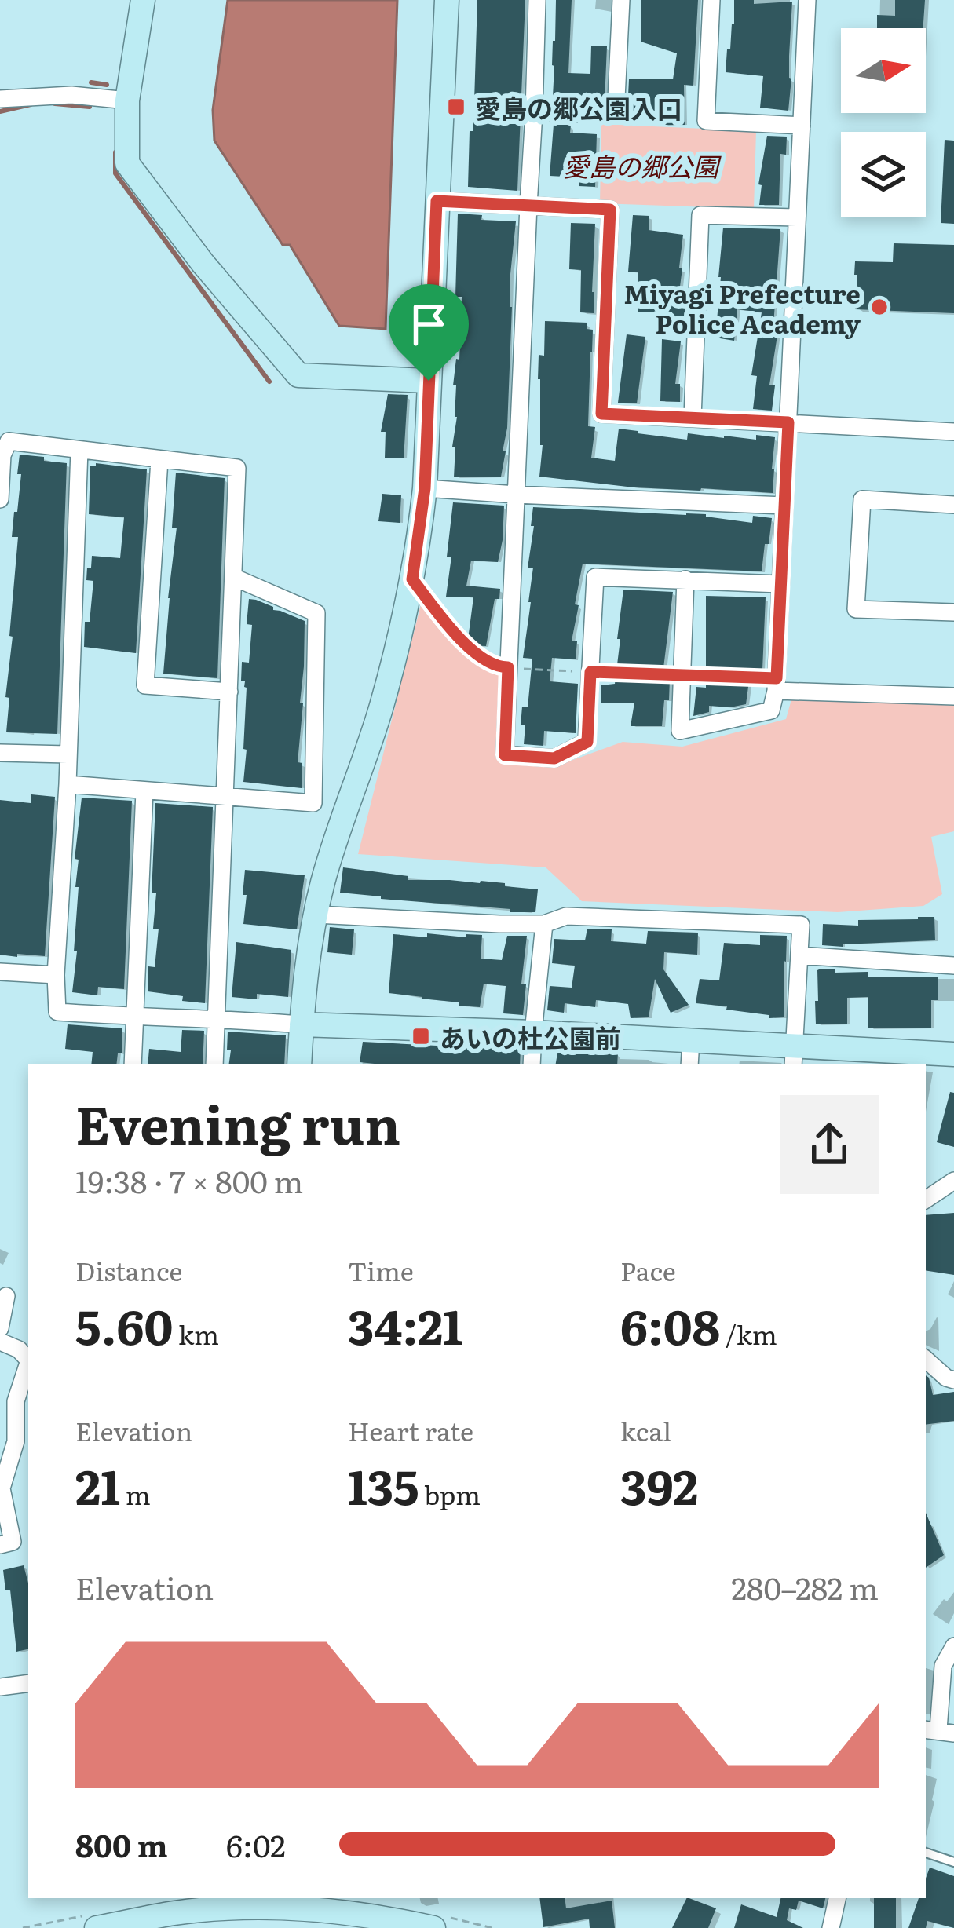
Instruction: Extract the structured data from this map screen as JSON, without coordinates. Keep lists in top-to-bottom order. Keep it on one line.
{"parks":["愛島の郷公園"],"places":{"transit":["愛島の郷公園入口","あいの杜公園前"],"other":["Miyagi Prefecture Police Academy"]},"north":"right","page":{"heading":["Evening run","19:38 · 7 × 800 m"],"stats":[["Distance","5.60 km"],["Time","34:21"],["Pace","6:08 /km"],["Elevation","21 m"],["Heart rate","135 bpm"],["kcal","392"]],"chart":["Elevation","280–282 m"],"list":[{"name":"800 m","note":"6:02"}]}}
